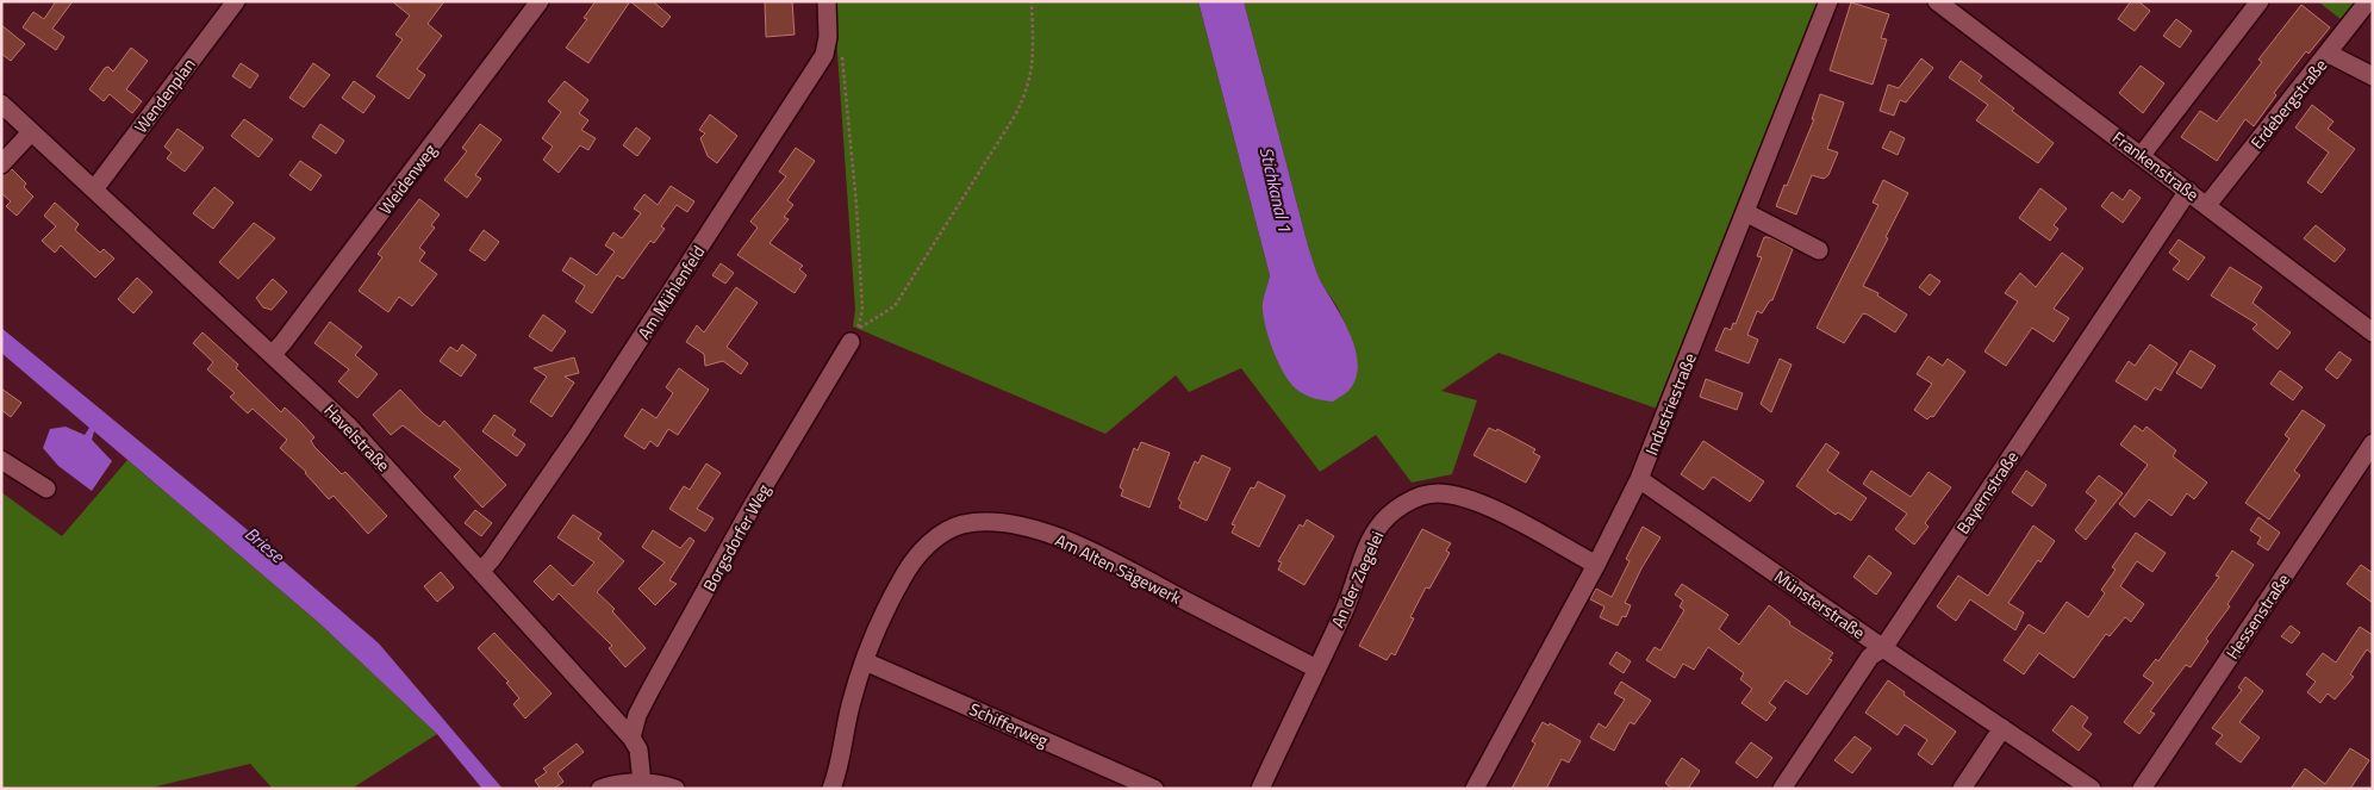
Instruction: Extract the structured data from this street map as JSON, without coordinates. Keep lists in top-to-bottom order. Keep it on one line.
{"streets":{"street":["Wendenplan","Erdebergstraße","Frankenstraße","Weidenweg","Am Mühlenfeld","Industriestraße","Havelstraße","Bayernstraße","Borgsdorfer Weg","Am Alten Sägewerk","An der Ziegelei","Münsterstraße","Hessenstraße","Schifferweg"]},"crossings":[["Wendenplan","Havelstraße"],["Erdebergstraße","Frankenstraße"],["Frankenstraße","Bayernstraße"],["Weidenweg","Havelstraße"],["Am Mühlenfeld","Havelstraße"],["Industriestraße","An der Ziegelei"],["Industriestraße","Münsterstraße"],["Havelstraße","Borgsdorfer Weg"],["Bayernstraße","Münsterstraße"],["Am Alten Sägewerk","An der Ziegelei"],["Am Alten Sägewerk","Schifferweg"]],"water":["Stichkanal 1","Briese"]}
